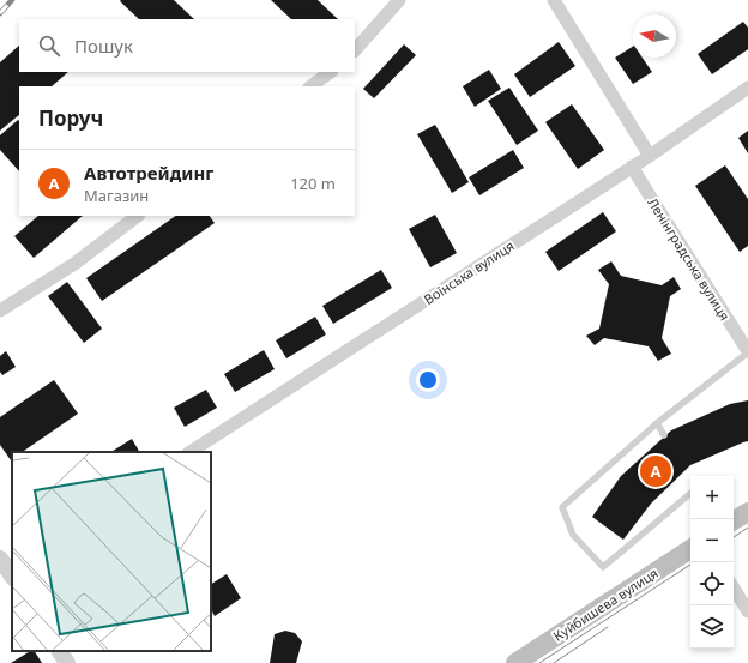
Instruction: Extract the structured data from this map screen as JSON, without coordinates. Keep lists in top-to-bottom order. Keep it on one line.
{"streets":{"main road":["Куйбишева вулиця"],"street":["Ленінградська вулиця","Воїнська вулиця"]},"crossings":[["Ленінградська вулиця","Воїнська вулиця"]],"north":"left","page":{"search":"Пошук","heading":"Поруч","list":[{"mark":"A","name":"Автотрейдинг","note":"Магазин","value":"120 m"}],"pins":"A","map_buttons":["+","−"]}}
